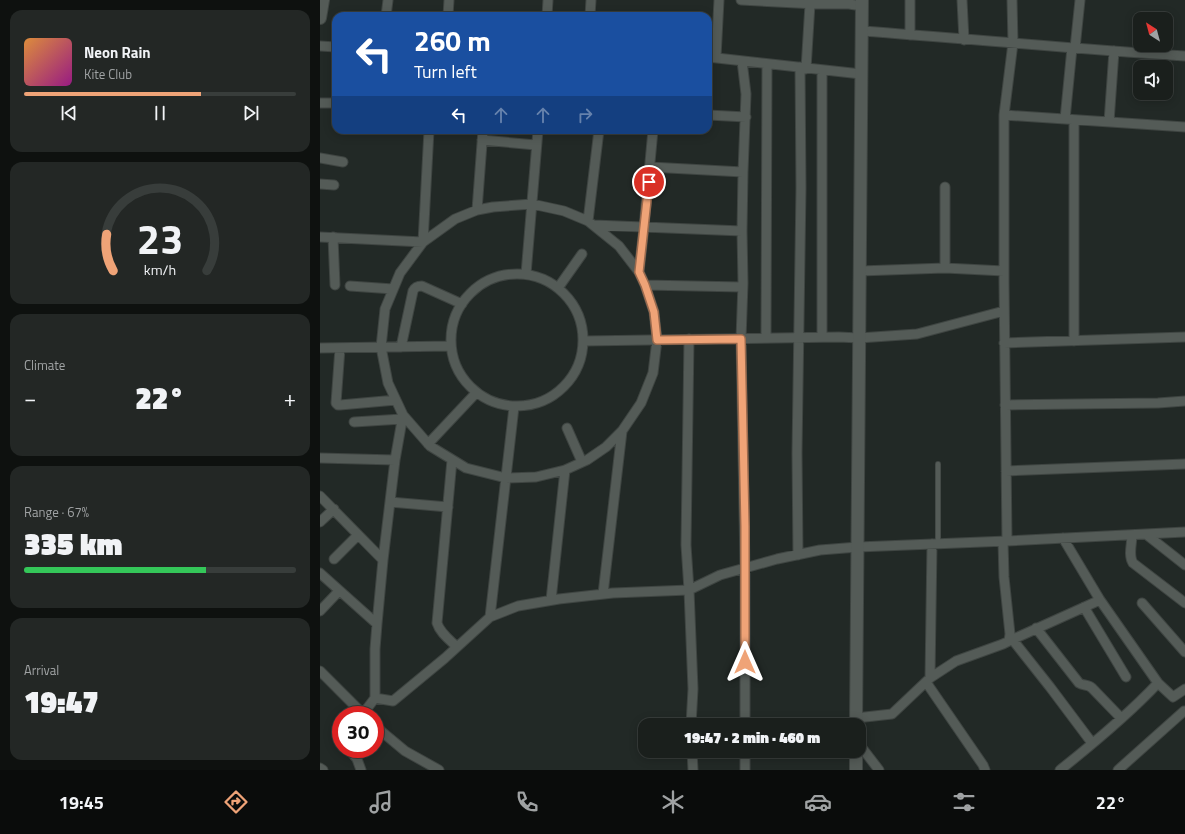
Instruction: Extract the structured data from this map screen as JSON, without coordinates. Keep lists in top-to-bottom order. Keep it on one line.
{"north":"top left","page":{"turn":["260 m","Turn left"],"song":["Neon Rain","Kite Club"],"tile":["Climate",["Range · 67%","335 km"],["Arrival","19:47"]],"heat":["−","22°","+"],"limit":"30","trip":"19:47 · 2 min · 460 m","tabs":["19:45","22°"],"gauge":["23","km/h"]}}
